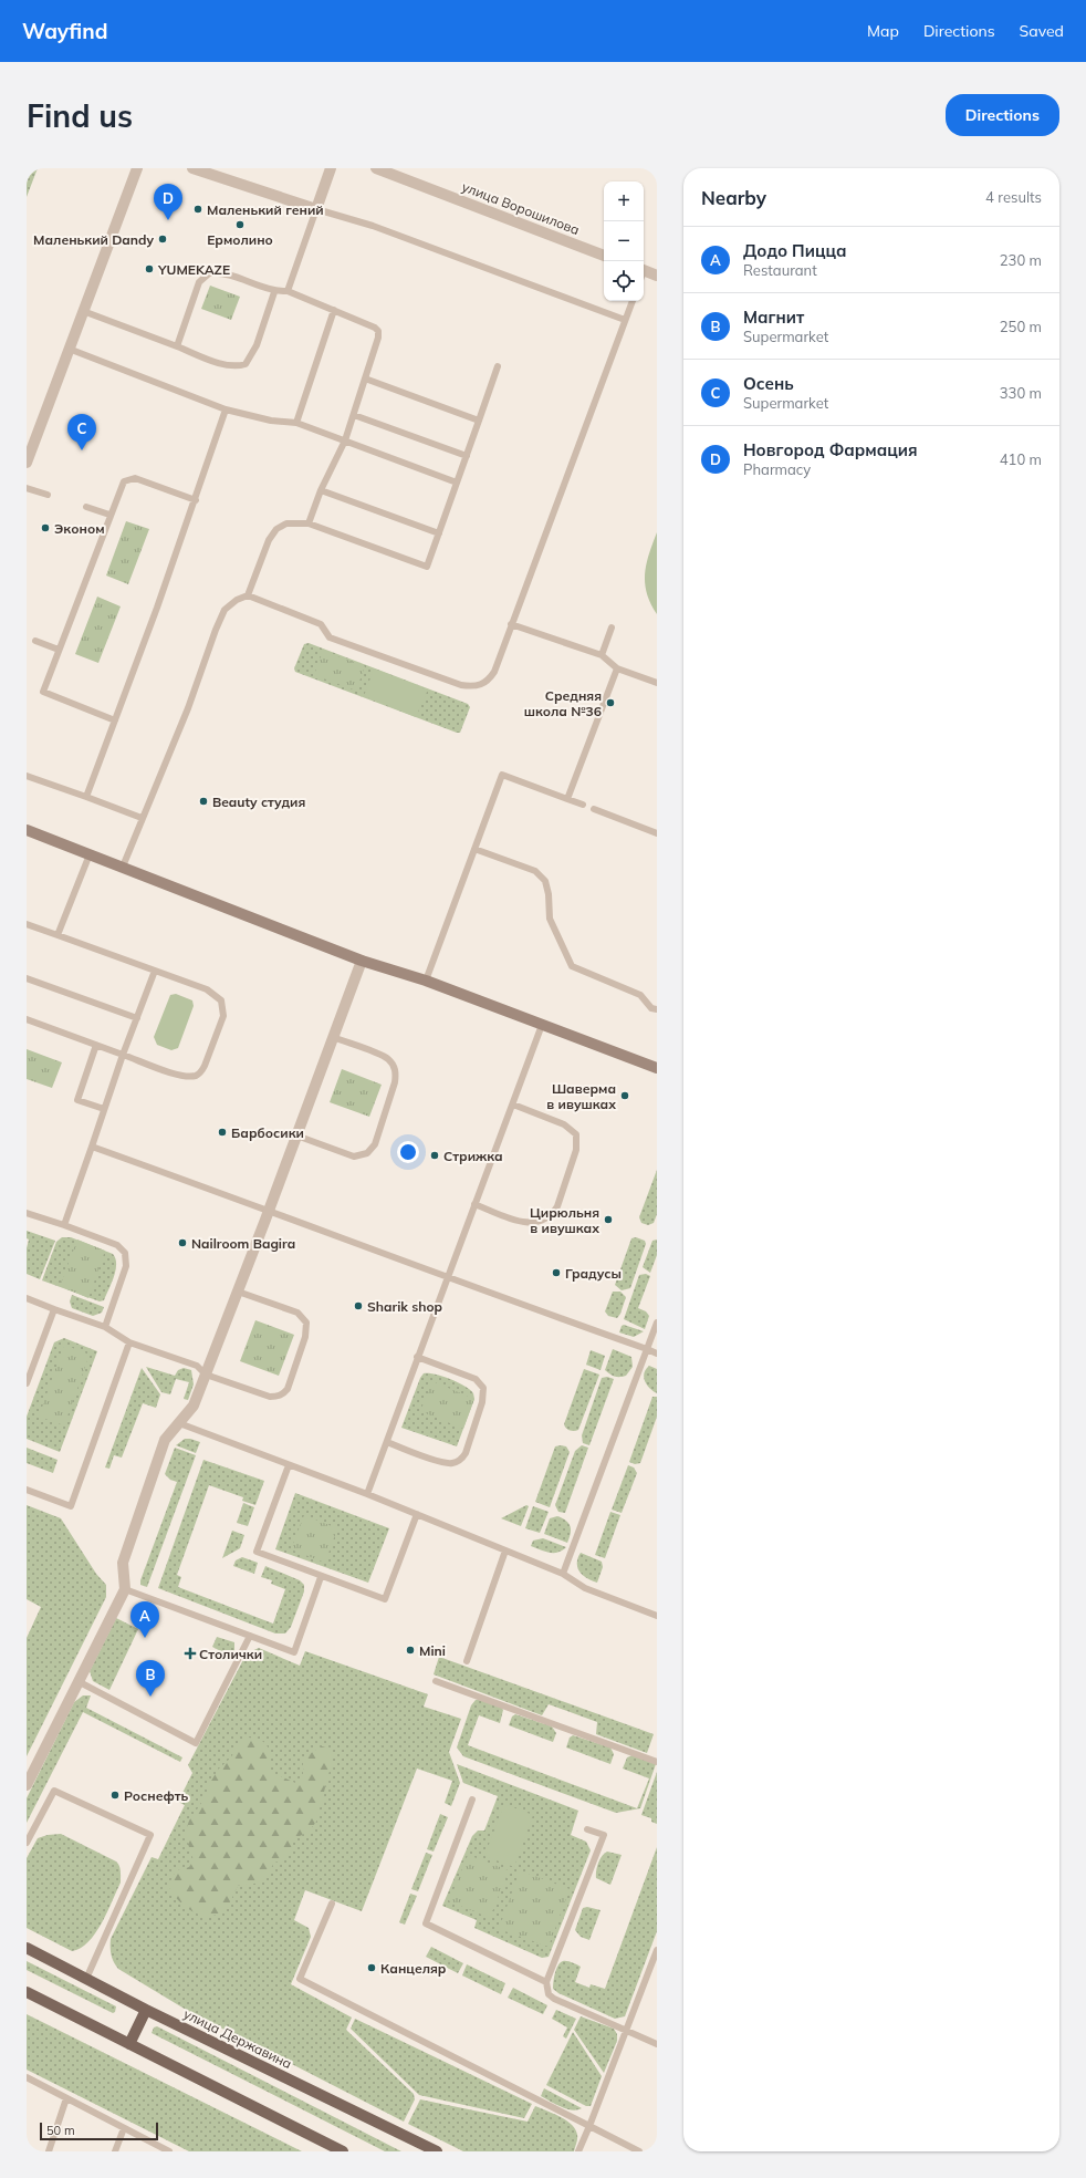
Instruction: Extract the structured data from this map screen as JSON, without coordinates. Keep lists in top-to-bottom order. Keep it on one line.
{"streets":{"main road":["улица Державина"],"street":["улица Ворошилова"]},"places":{"other":["Маленький гений","Ермолино","Маленький Dandy","YUMEKAZE","Эконом","Средняя школа №36","Beauty студия","Шаверма в ивушках","Барбосики","Стрижка","Цирюльня в ивушках","Nailroom Bagira","Градусы","Sharik shop","Mini","Роснефть","Канцеляр"],"health":["Столички"]},"scale_bar":"50 m","page":{"header":"Wayfind","nav":["Map","Directions","Saved"],"buttons":"Directions","title":"Find us","heading":["Nearby","4 results"],"map_buttons":["+","−"],"pins":["D","C","A","B"],"list":[{"mark":"A","name":"Додо Пицца","note":"Restaurant","value":"230 m"},{"mark":"B","name":"Магнит","note":"Supermarket","value":"250 m"},{"mark":"C","name":"Осень","note":"Supermarket","value":"330 m"},{"mark":"D","name":"Новгород Фармация","note":"Pharmacy","value":"410 m"}],"scale":"50 m"}}
